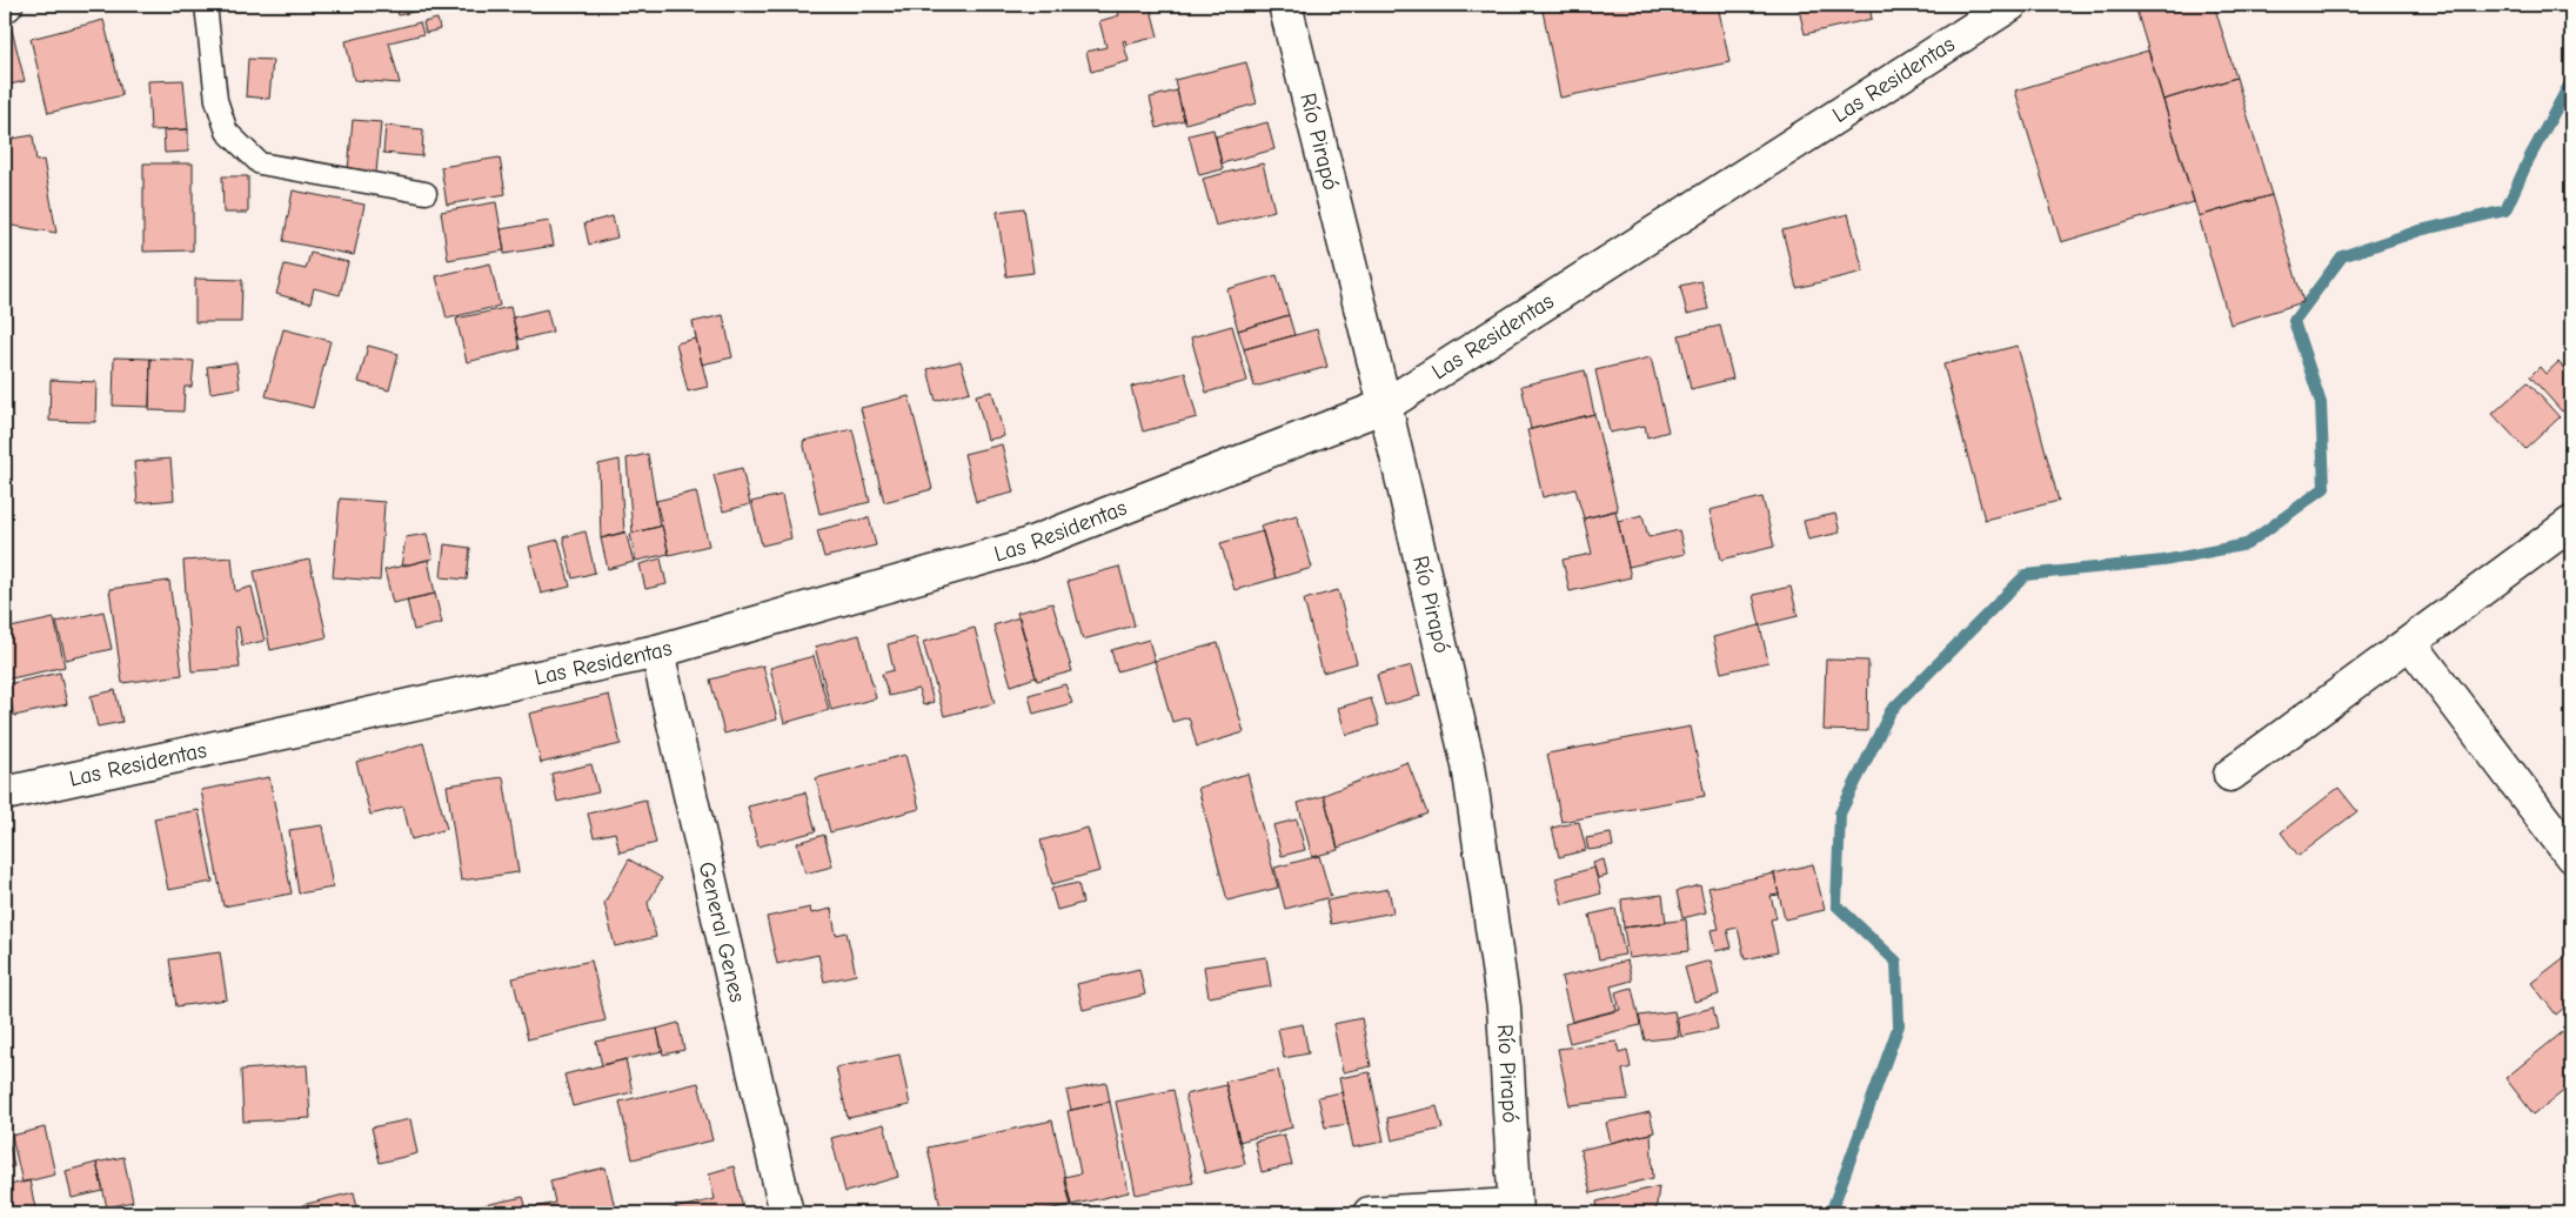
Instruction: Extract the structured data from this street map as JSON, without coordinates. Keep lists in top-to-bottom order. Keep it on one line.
{"streets":{"street":["Las Residentas","Río Pirapó","General Genes"]},"crossings":[["Las Residentas","Río Pirapó"],["Las Residentas","General Genes"]]}
